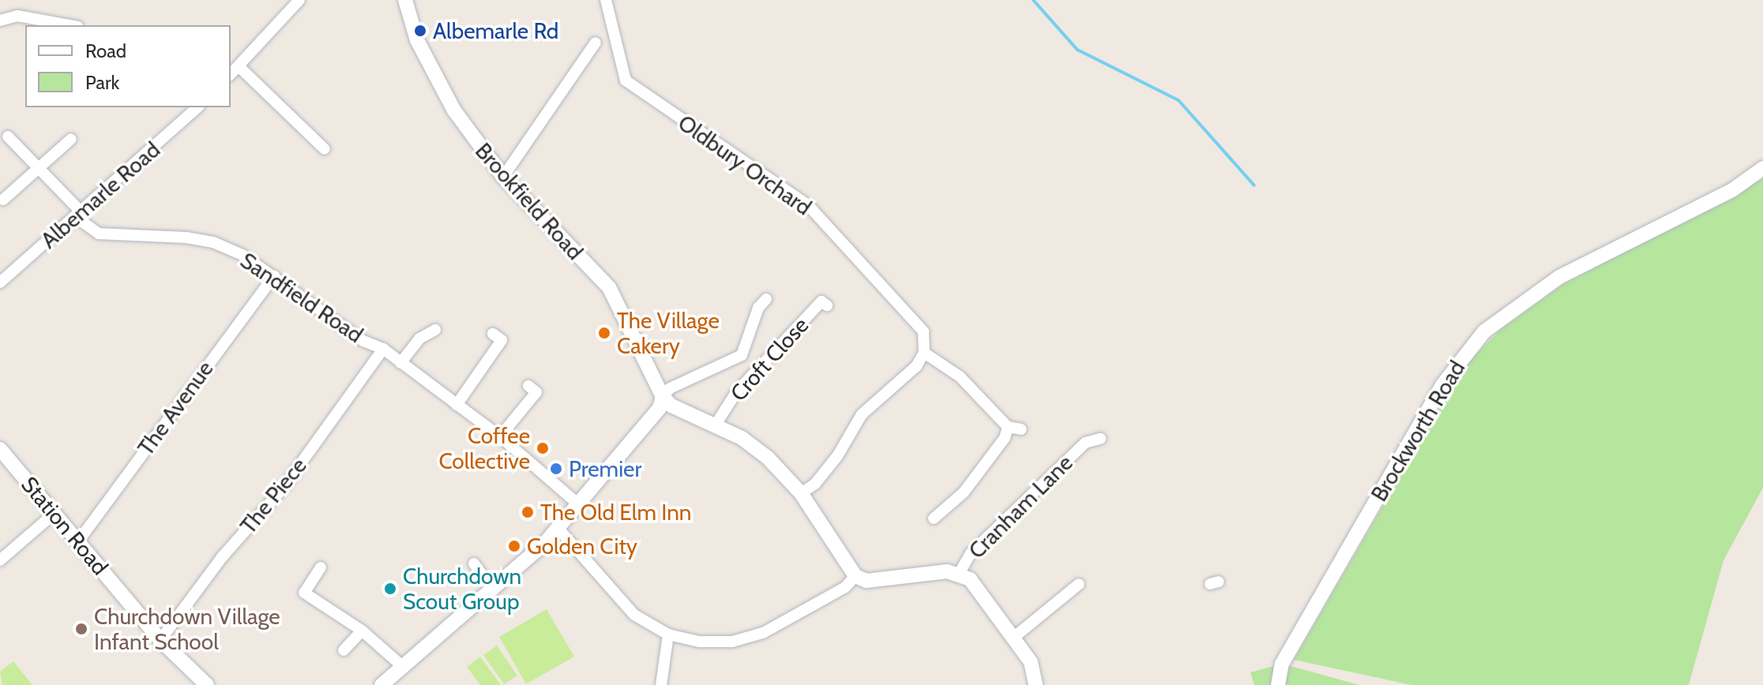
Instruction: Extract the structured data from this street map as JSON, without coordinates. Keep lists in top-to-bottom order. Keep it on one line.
{"streets":{"street":["Oldbury Orchard","Albemarle Road","Brookfield Road","Sandfield Road","Croft Close","The Avenue","Brockworth Road","The Piece","Cranham Lane","Station Road"]},"crossings":[["Albemarle Road","Sandfield Road"],["Sandfield Road","The Avenue"],["Sandfield Road","The Piece"],["The Avenue","Station Road"],["The Piece","Station Road"]],"places":["Albemarle Rd","The Village Cakery","Coffee Collective","Premier","The Old Elm Inn","Golden City","Churchdown Scout Group","Churchdown Village Infant School"],"legend":["Road","Park"]}
